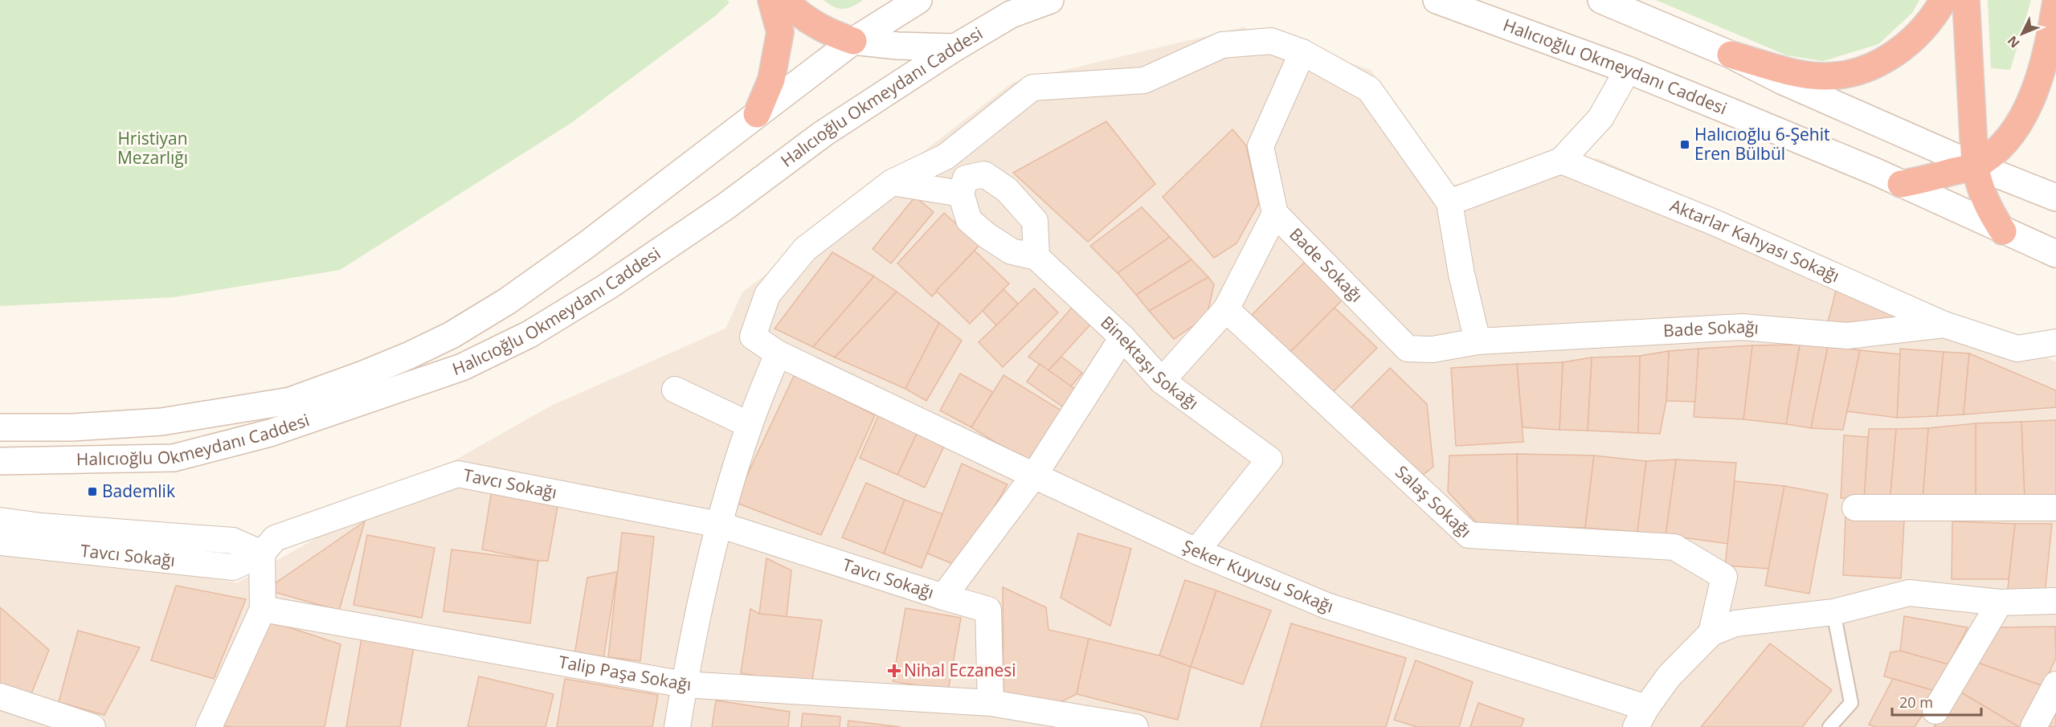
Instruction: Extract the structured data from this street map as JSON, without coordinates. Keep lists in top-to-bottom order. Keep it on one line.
{"streets":{"main road":["Halıcıoğlu Okmeydanı Caddesi"],"street":["Aktarlar Kahyası Sokağı","Bade Sokağı","Binektaşı Sokağı","Tavcı Sokağı","Salaş Sokağı","Şeker Kuyusu Sokağı","Talip Paşa Sokağı"]},"crossings":[["Aktarlar Kahyası Sokağı","Bade Sokağı"],["Binektaşı Sokağı","Şeker Kuyusu Sokağı"],["Tavcı Sokağı","Talip Paşa Sokağı"]],"parks":["Hristiyan Mezarlığı"],"places":{"transit":["Halıcıoğlu 6-Şehit Eren Bülbül","Bademlik"],"health":["Nihal Eczanesi"]},"scale_bar":"20 m","north":"bottom left"}
